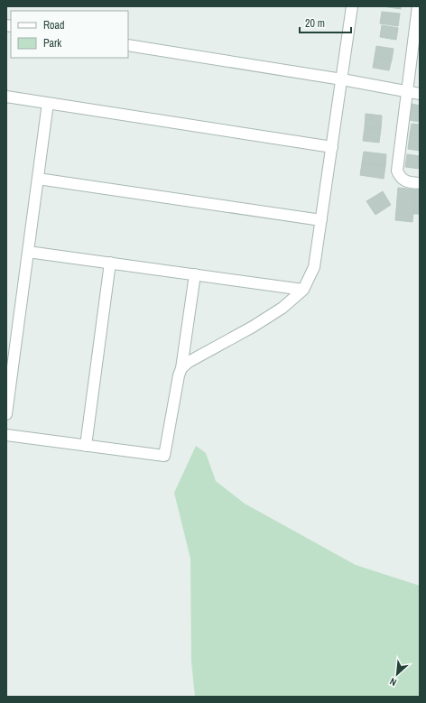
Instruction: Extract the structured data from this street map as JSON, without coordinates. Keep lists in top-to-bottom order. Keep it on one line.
{"legend":["Road","Park"],"scale_bar":"20 m","north":"bottom left"}
